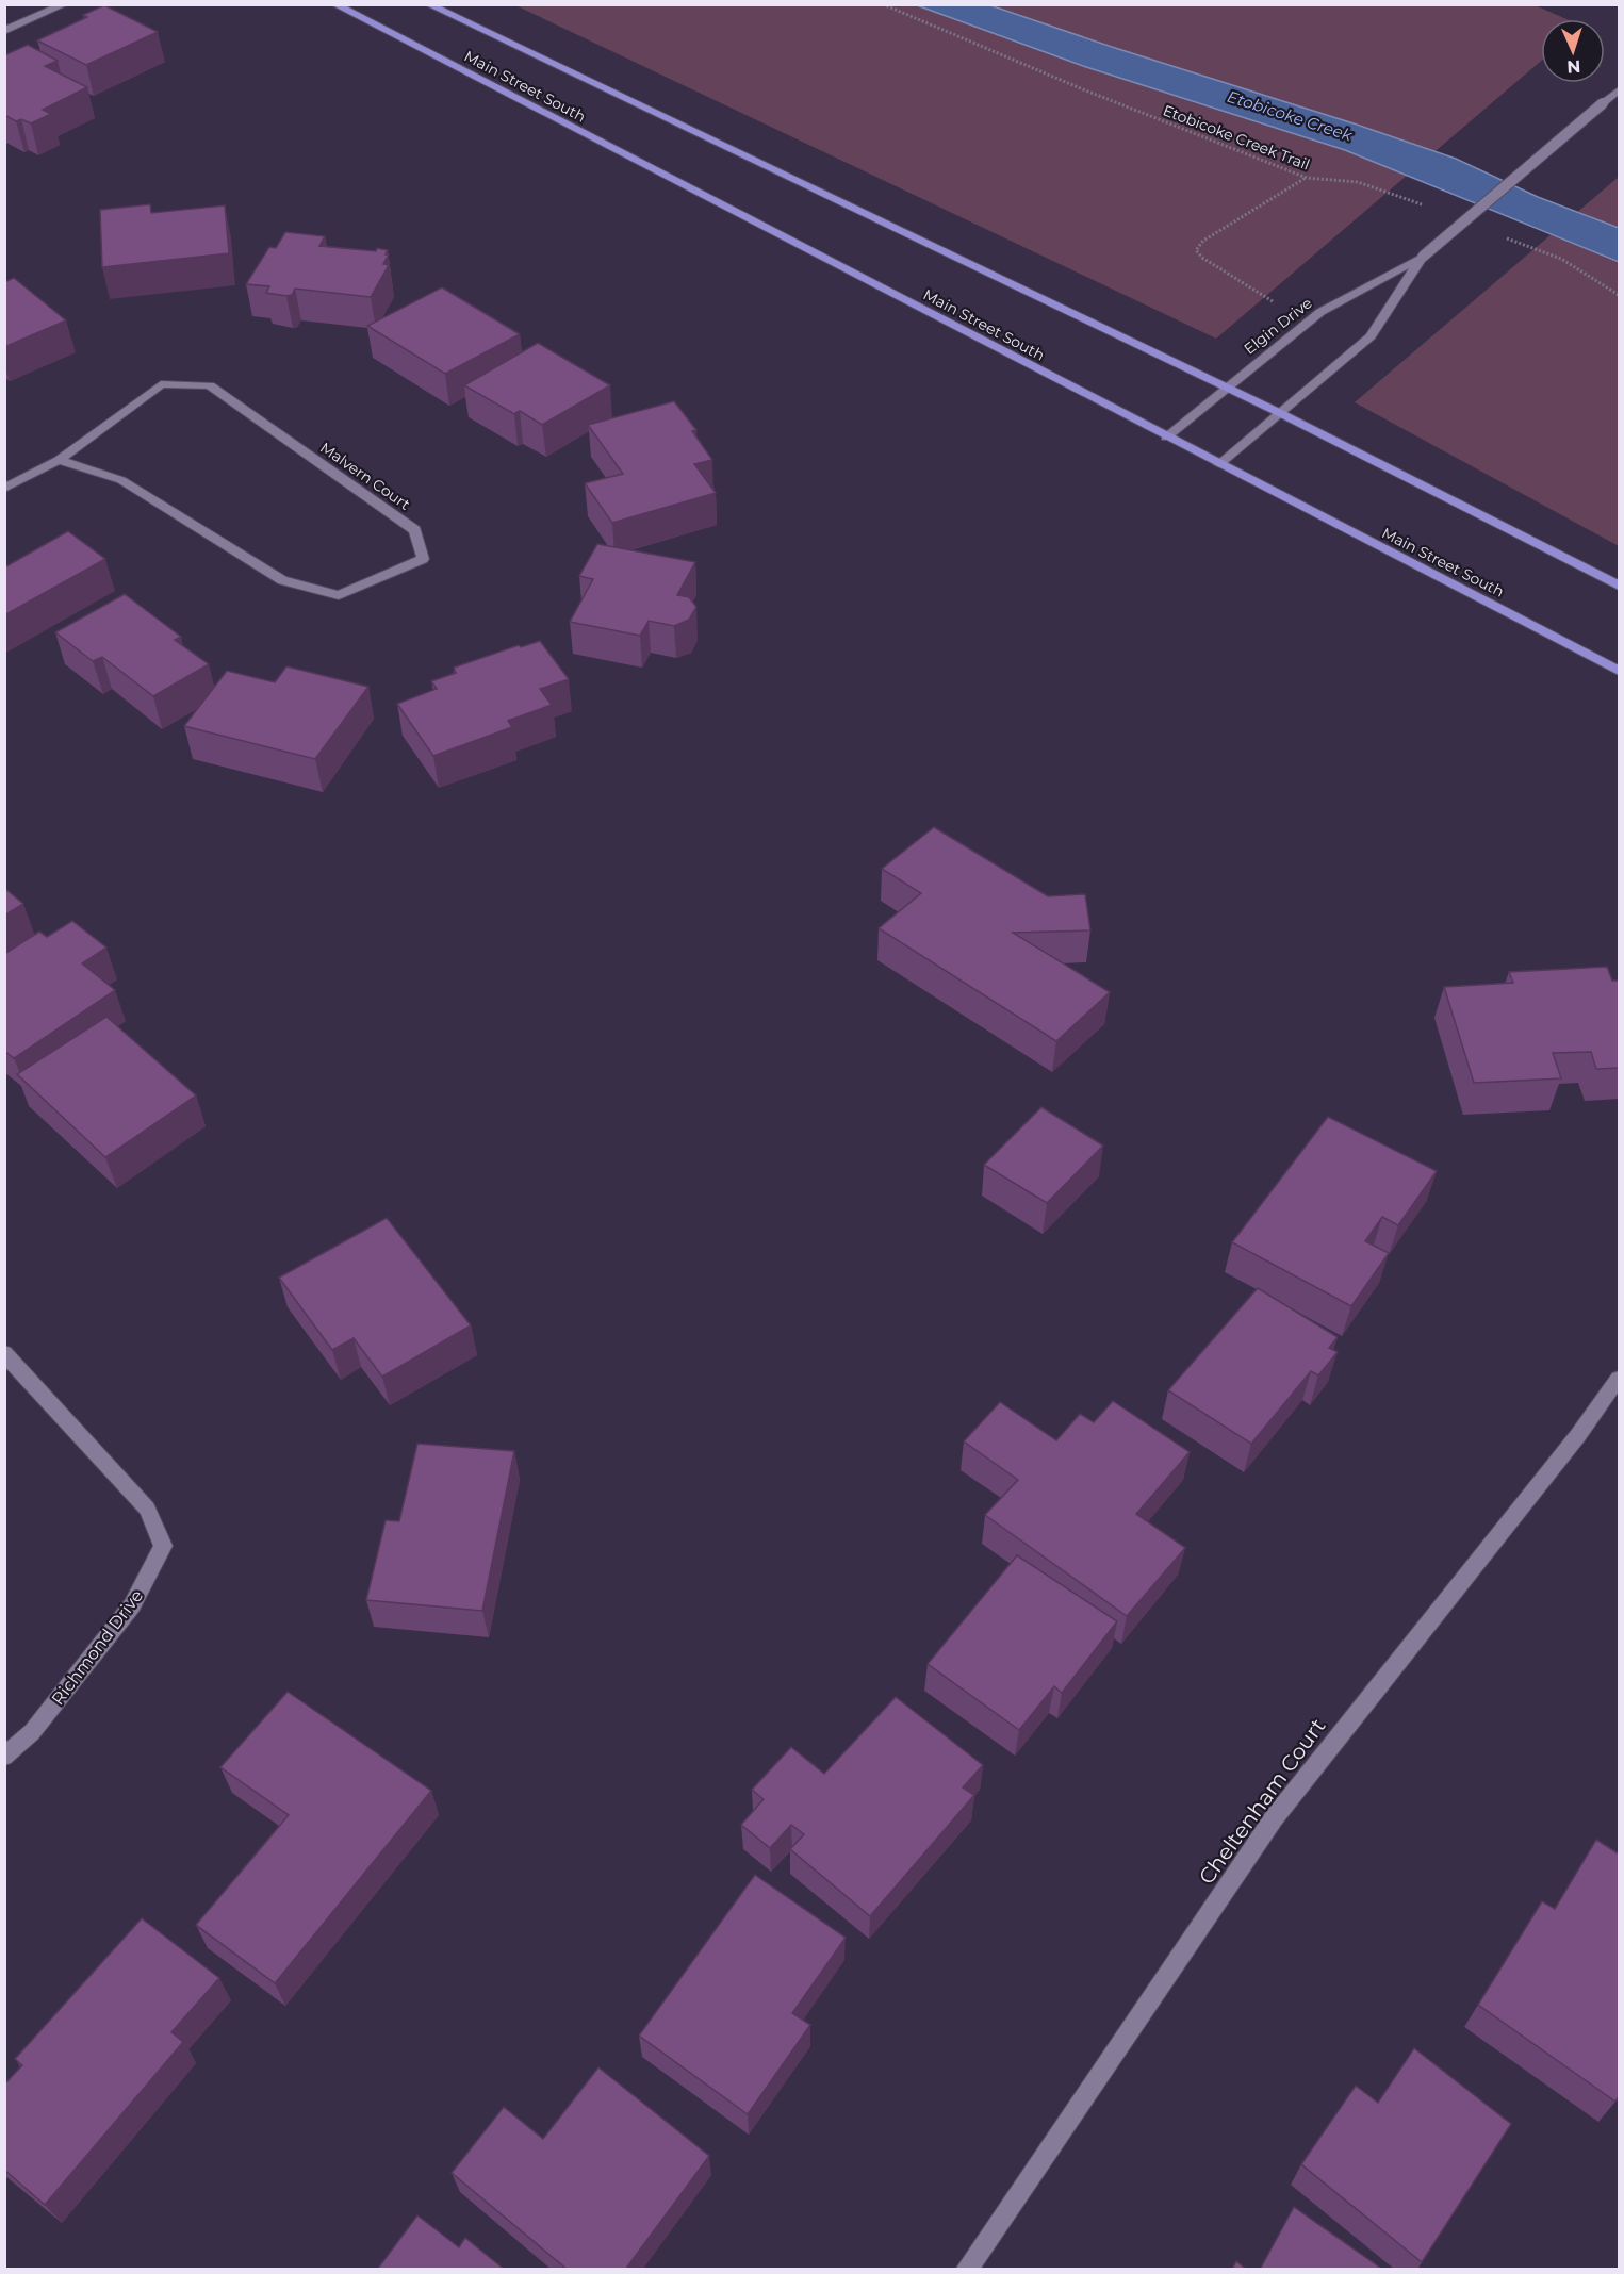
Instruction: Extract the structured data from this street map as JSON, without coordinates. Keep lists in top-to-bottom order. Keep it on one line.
{"streets":{"main road":["Main Street South"],"street":["Elgin Drive","Malvern Court","Richmond Drive","Cheltenham Court"],"path":["Etobicoke Creek Trail"]},"crossings":[["Main Street South","Elgin Drive"]],"water":["Etobicoke Creek"],"north":"bottom"}
